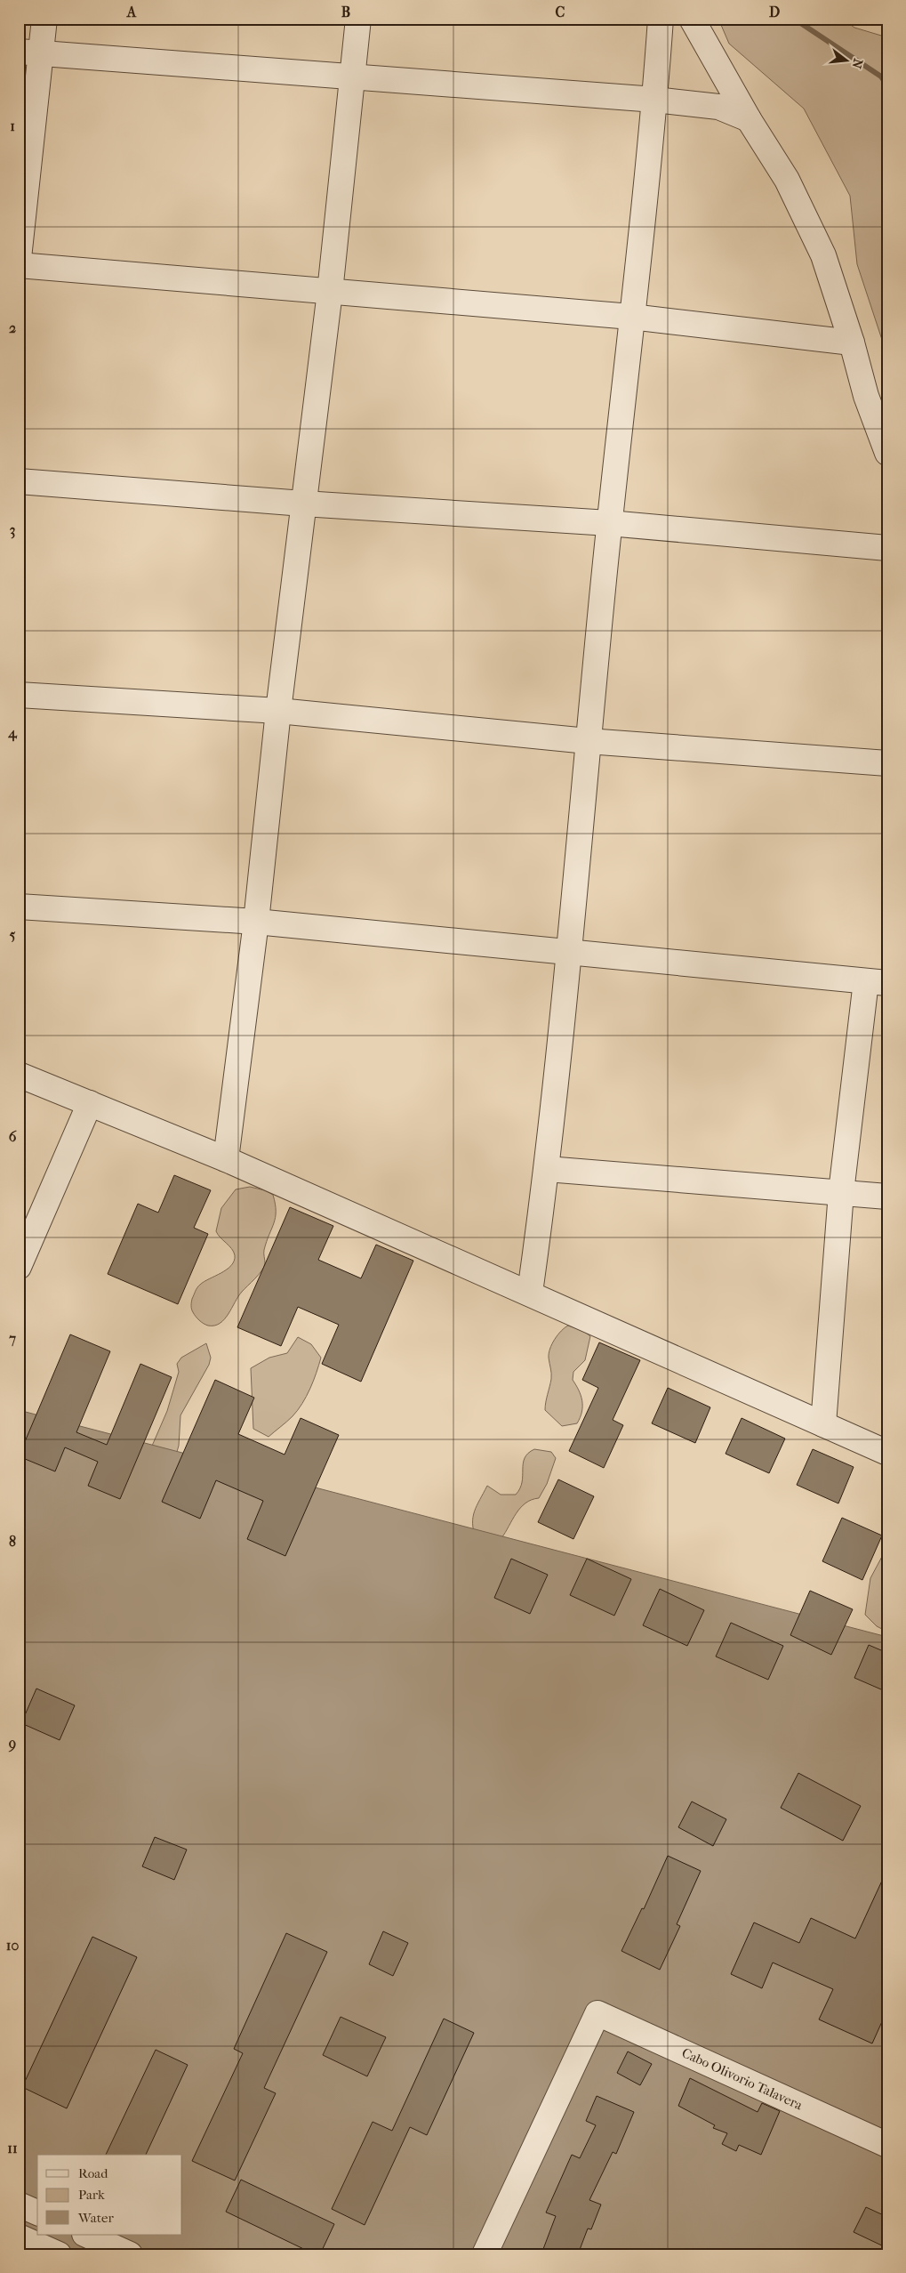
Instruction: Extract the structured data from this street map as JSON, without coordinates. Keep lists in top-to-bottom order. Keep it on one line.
{"streets":{"street":["Cabo Olivorio Talavera"]},"legend":["Road","Park","Water"],"north":"right","grid":{"columns":["A","B","C","D"],"rows":["1","2","3","4","5","6","7","8","9","10","11"]}}
